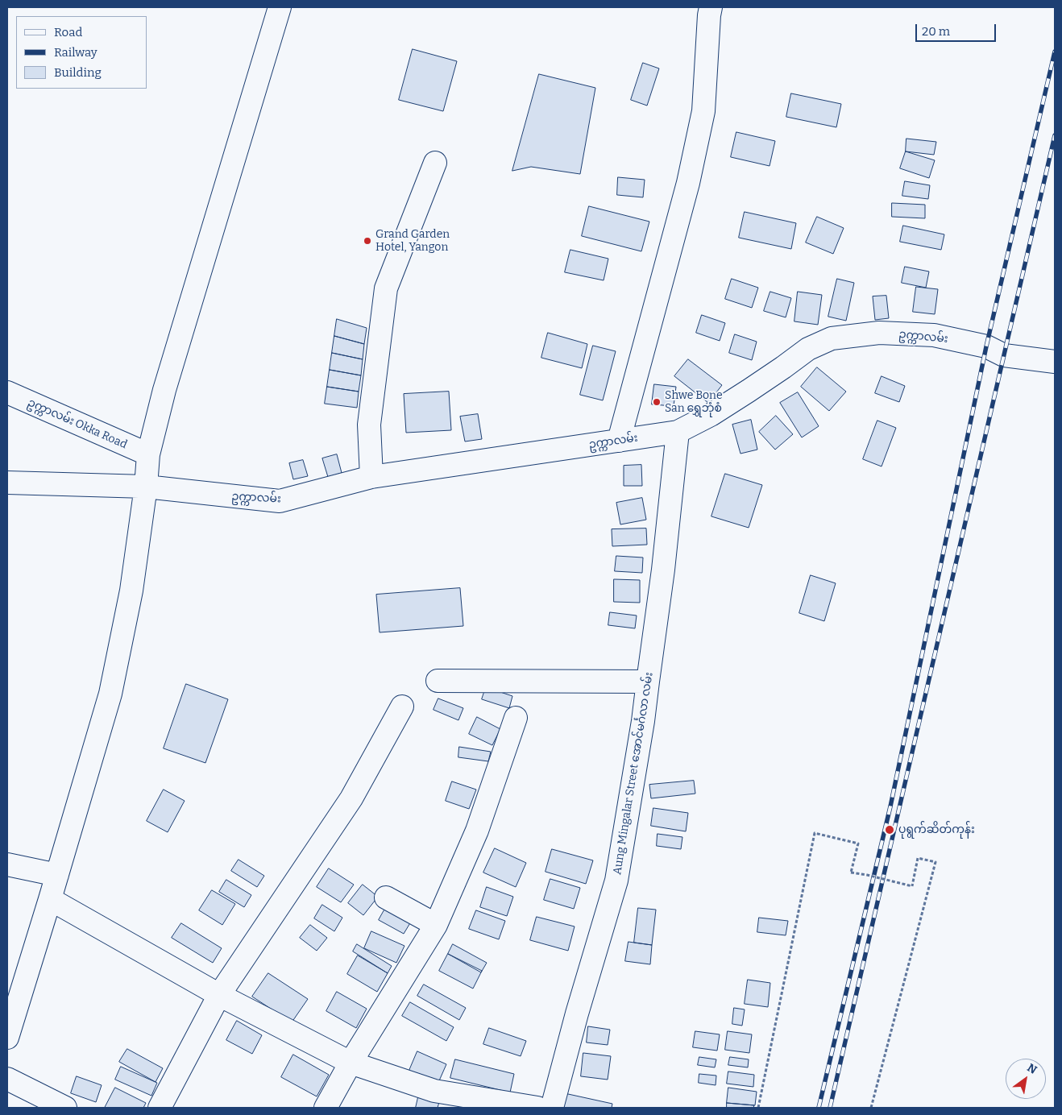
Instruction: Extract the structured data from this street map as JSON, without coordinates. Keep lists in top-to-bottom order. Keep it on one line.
{"streets":{"street":["ဥက္ကာလမ်း","ဥက္ကာလမ်း Okka Road","Aung Mingalar Street အောင်မင်္ဂလာ လမ်း"]},"crossings":[["ဥက္ကာလမ်း","Aung Mingalar Street အောင်မင်္ဂလာ လမ်း"]],"places":["Grand Garden Hotel, Yangon","Shwe Bone San ရွှေဘုံစံ","ပုရွက်ဆိတ်ကုန်း"],"legend":["Road","Railway","Building"],"scale_bar":"20 m","north":"top right"}
